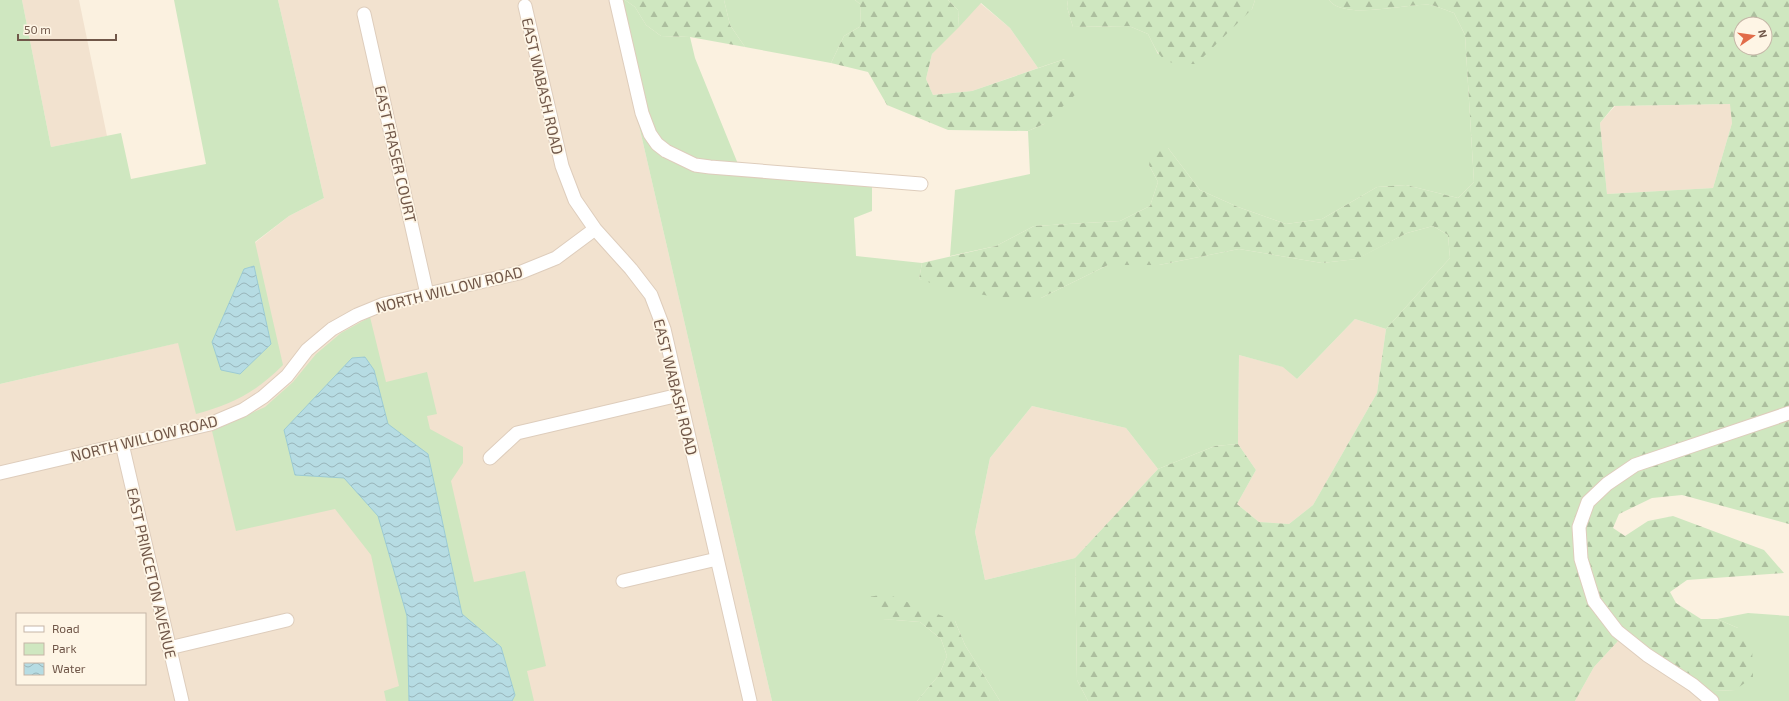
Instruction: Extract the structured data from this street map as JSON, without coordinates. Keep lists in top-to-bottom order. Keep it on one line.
{"streets":{"street":["EAST WABASH ROAD","EAST FRASER COURT","NORTH WILLOW ROAD","EAST PRINCETON AVENUE"]},"crossings":[["EAST WABASH ROAD","NORTH WILLOW ROAD"],["EAST FRASER COURT","NORTH WILLOW ROAD"],["NORTH WILLOW ROAD","EAST PRINCETON AVENUE"]],"legend":["Road","Park","Water"],"scale_bar":"50 m","north":"right"}
